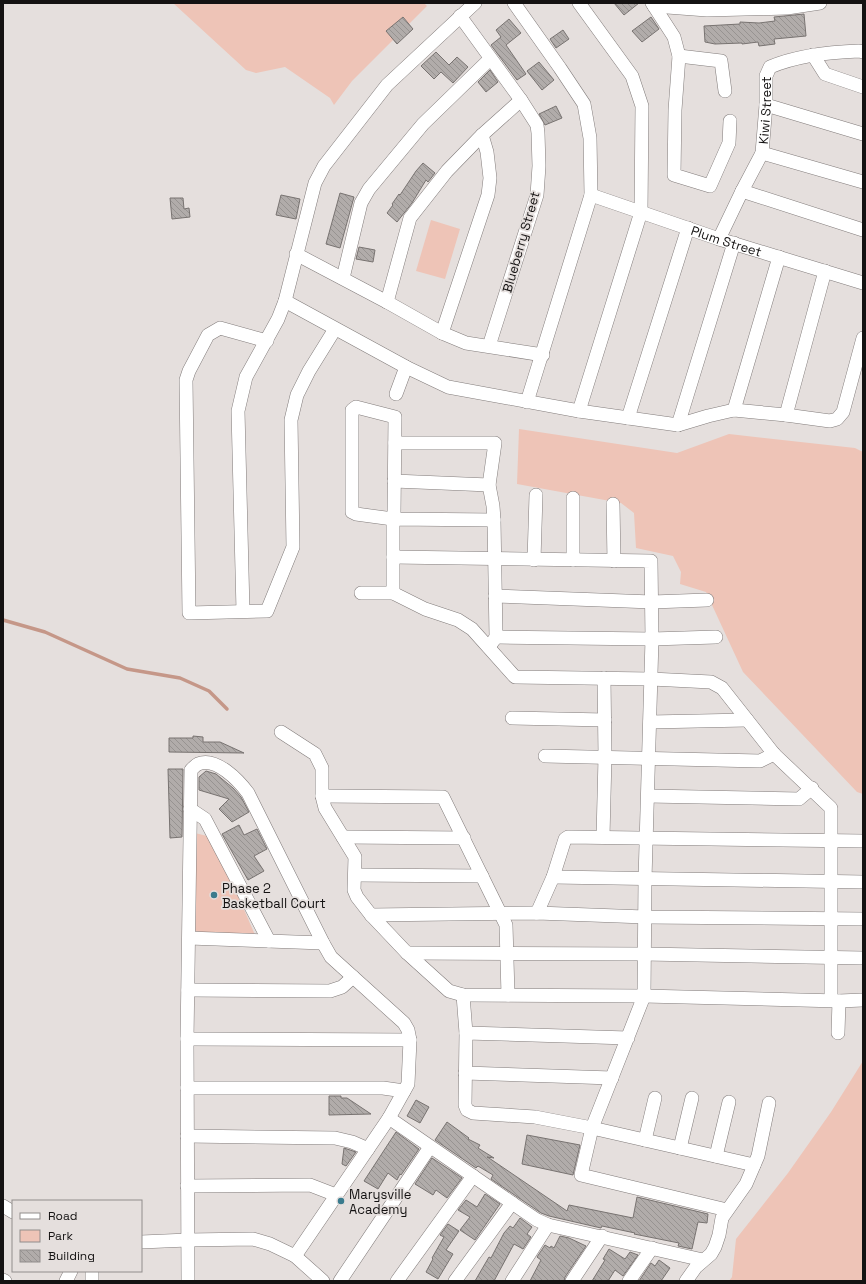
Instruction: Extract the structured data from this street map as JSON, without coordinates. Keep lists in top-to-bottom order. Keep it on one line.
{"streets":{"street":["Kiwi Street","Plum Street","Blueberry Street"]},"crossings":[["Kiwi Street","Plum Street"]],"places":["Phase 2 Basketball Court","Marysville Academy"],"legend":["Road","Park","Building"]}
